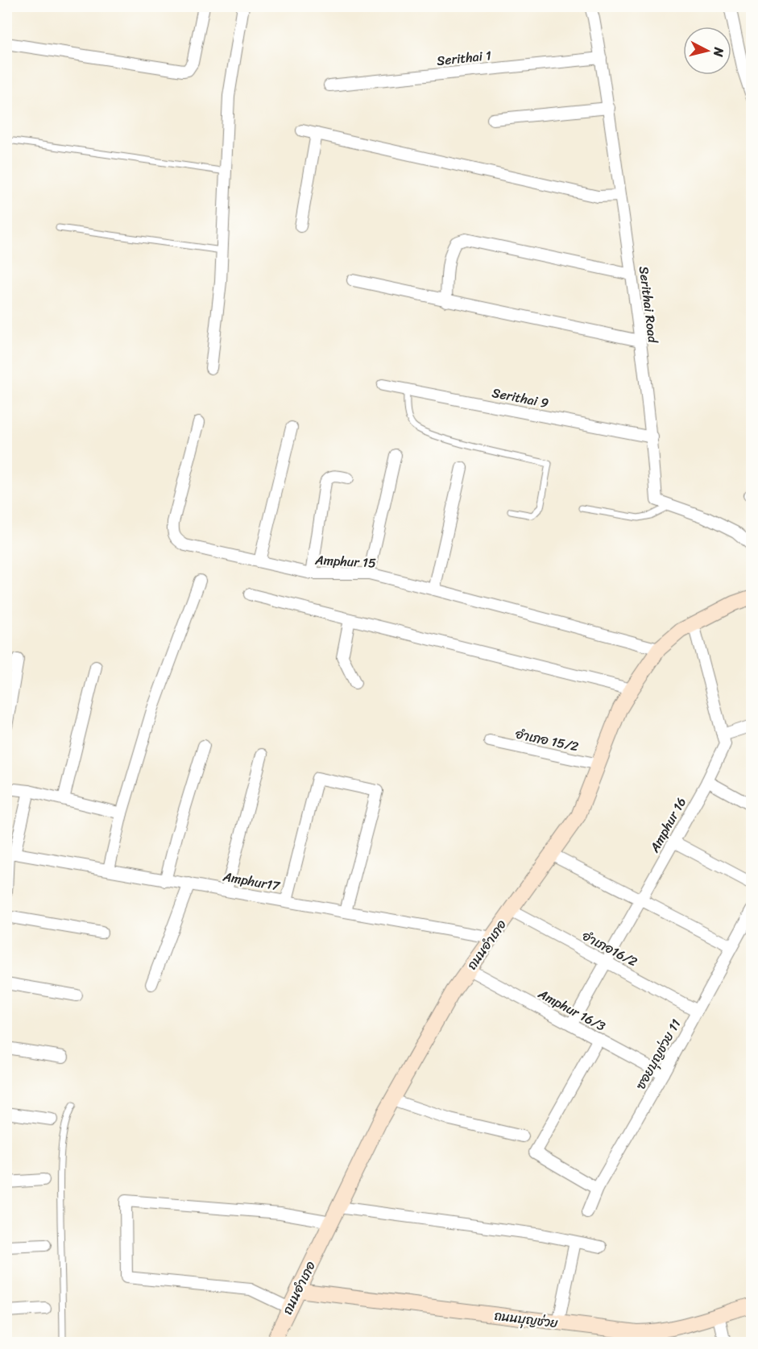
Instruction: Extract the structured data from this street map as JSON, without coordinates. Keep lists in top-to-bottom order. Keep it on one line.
{"streets":{"street":["Serithai 1","Serithai Road","Serithai 9","Amphur 15","อำเภอ 15/2","Amphur 16","Amphur17","ถนนอำเภอ","อำเภอ16/2","Amphur 16/3","ซอยบุญช่วย 11","ถนนบุญช่วย"]},"crossings":[["Serithai 1","Serithai Road"],["Serithai Road","Serithai 9"],["Amphur 15","ถนนอำเภอ"],["อำเภอ 15/2","ถนนอำเภอ"],["Amphur 16","ถนนอำเภอ"],["Amphur 16","อำเภอ16/2"],["Amphur 16","Amphur 16/3"],["Amphur17","ถนนอำเภอ"],["ถนนอำเภอ","อำเภอ16/2"],["ถนนอำเภอ","Amphur 16/3"],["ถนนอำเภอ","ถนนบุญช่วย"],["อำเภอ16/2","ซอยบุญช่วย 11"],["Amphur 16/3","ซอยบุญช่วย 11"]],"north":"right"}
